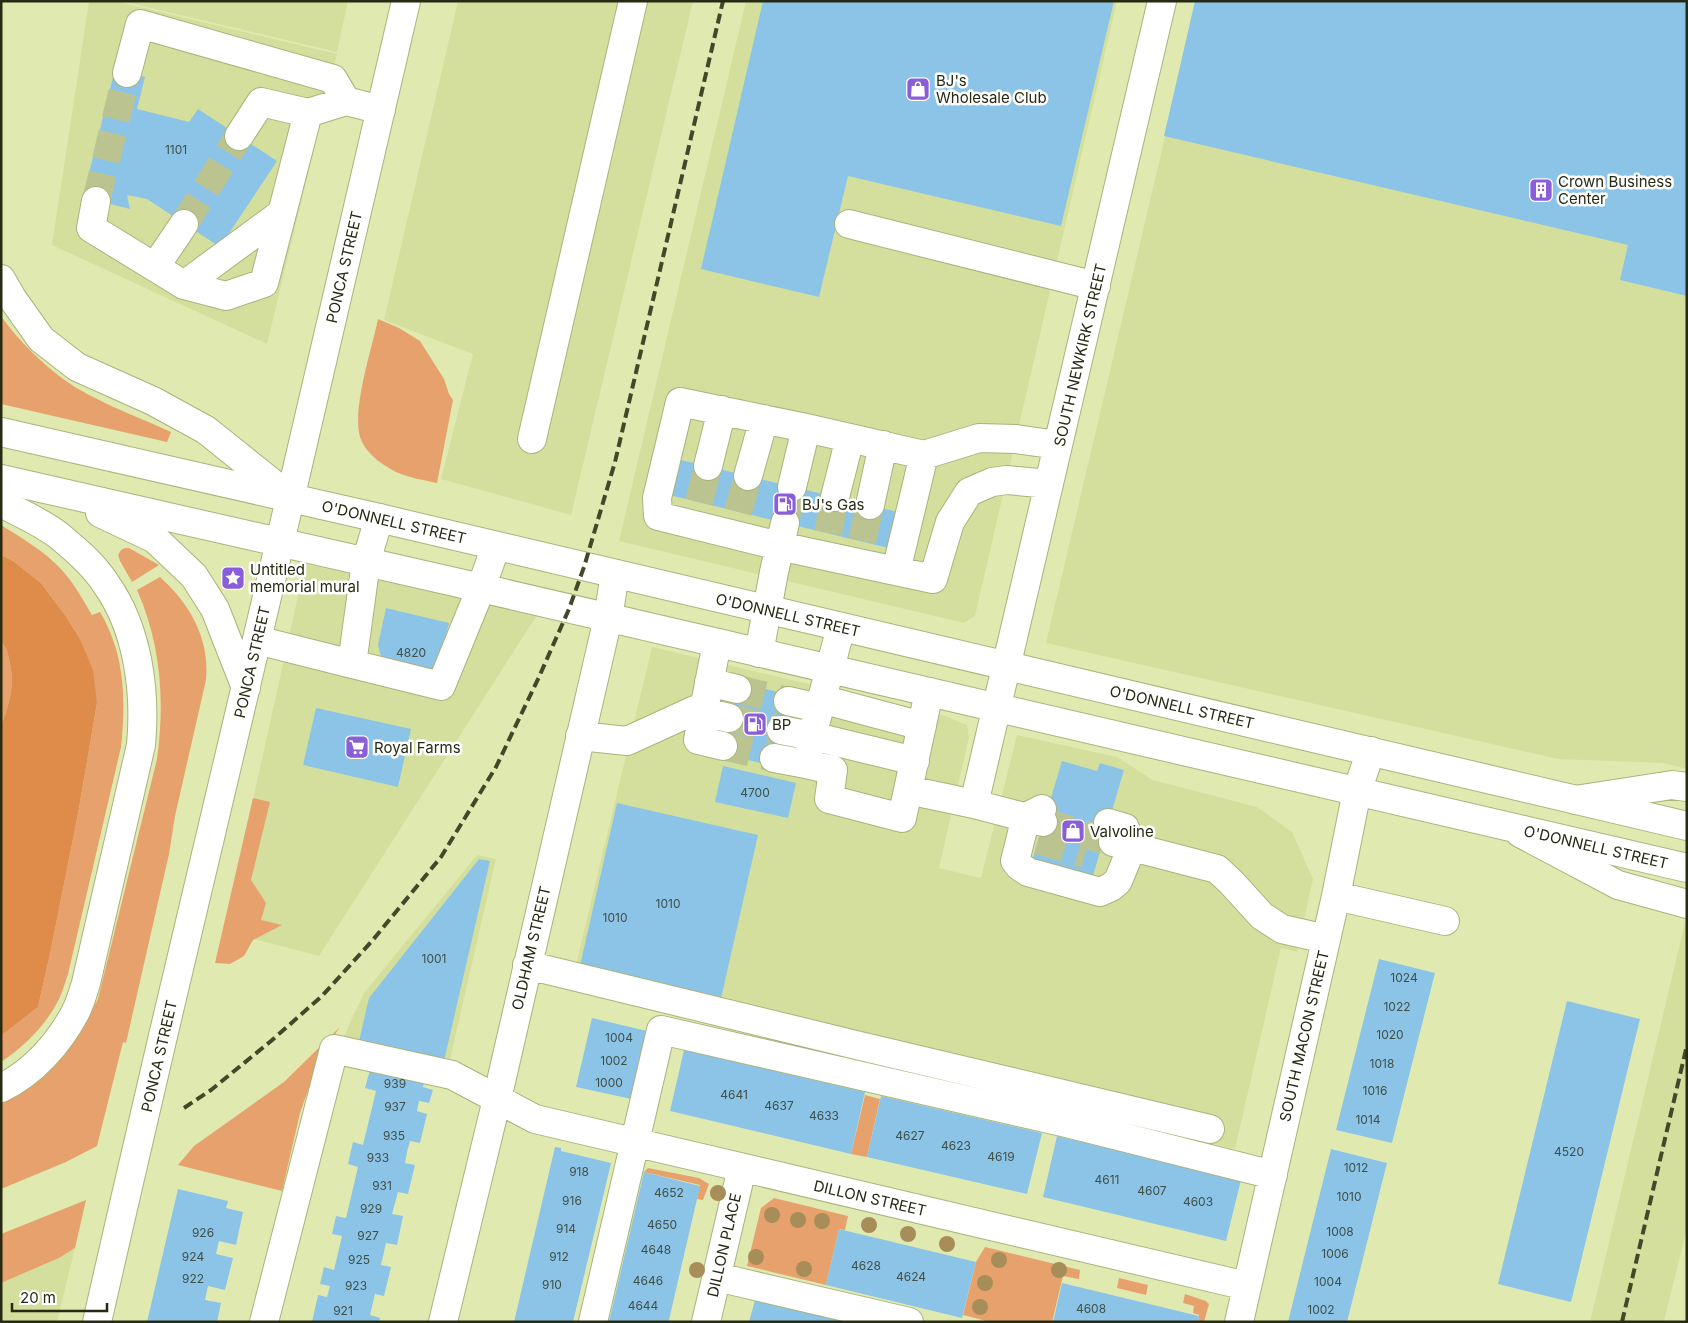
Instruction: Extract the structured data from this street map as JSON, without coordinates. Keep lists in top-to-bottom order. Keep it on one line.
{"streets":{"main road":["PONCA STREET","SOUTH NEWKIRK STREET","O'DONNELL STREET","OLDHAM STREET","SOUTH MACON STREET","DILLON STREET","DILLON PLACE"]},"crossings":[["PONCA STREET","O'DONNELL STREET"],["SOUTH NEWKIRK STREET","O'DONNELL STREET"],["O'DONNELL STREET","OLDHAM STREET"],["O'DONNELL STREET","SOUTH MACON STREET"],["OLDHAM STREET","DILLON STREET"],["SOUTH MACON STREET","DILLON STREET"],["DILLON STREET","DILLON PLACE"]],"places":{"shop":["BJ's Wholesale Club","Valvoline"],"building":["Crown Business Center"],"fuel station":["BJ's Gas","BP"],"place":["Untitled memorial mural"],"supermarket":["Royal Farms"]},"house_numbers":["1101","4820","4700","1010","1010","1001","1024","1022","1020","1004","1002","1018","1000","939","1016","4641","4637","937","4633","1014","935","4627","4623","4520","4619","933","1012","918","4611","931","4607","4652","1010","916","4603","929","4650","914","1008","926","927","4648","1006","924","912","925","4628","4624","922","4646","1004","910","923","4644","4608","1002","921"],"scale_bar":"20 m"}
